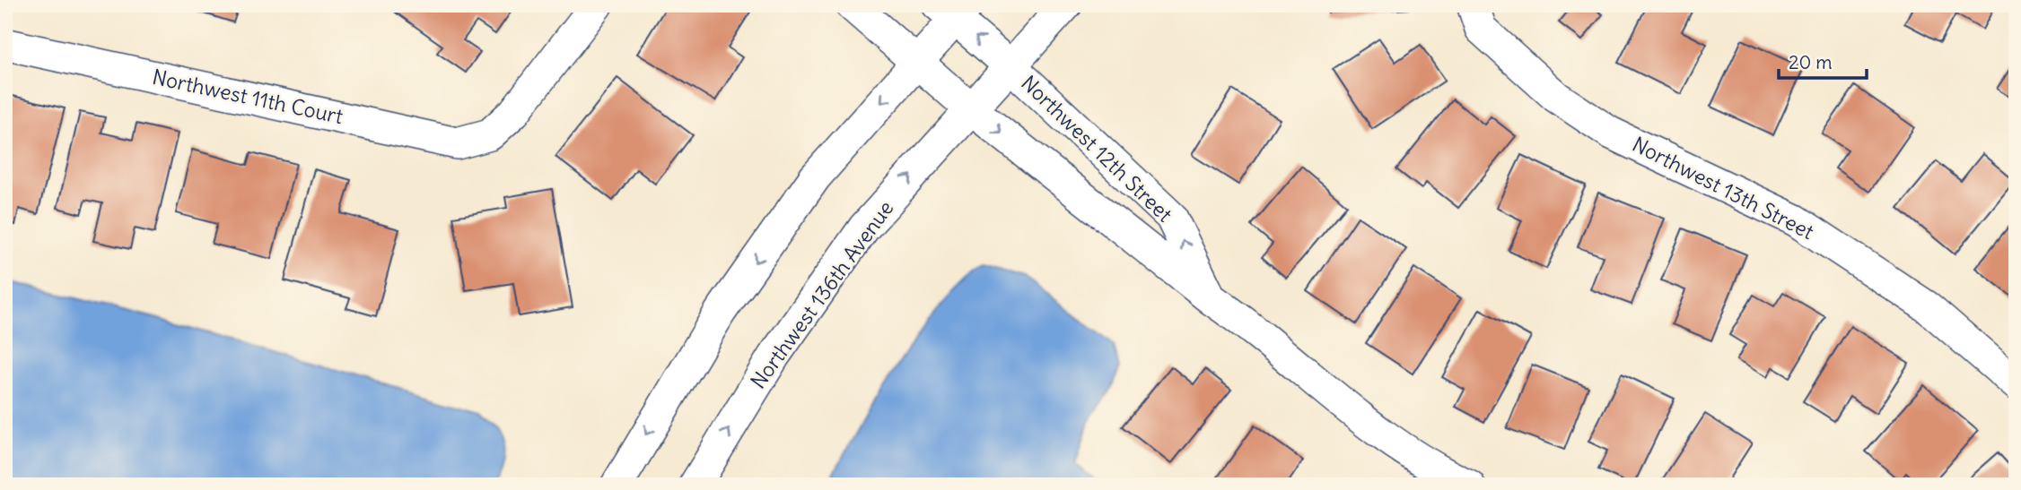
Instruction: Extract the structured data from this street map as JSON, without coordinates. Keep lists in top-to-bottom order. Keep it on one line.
{"streets":{"street":["Northwest 11th Court","Northwest 12th Street","Northwest 13th Street","Northwest 136th Avenue"]},"crossings":[["Northwest 12th Street","Northwest 136th Avenue"]],"scale_bar":"20 m"}
